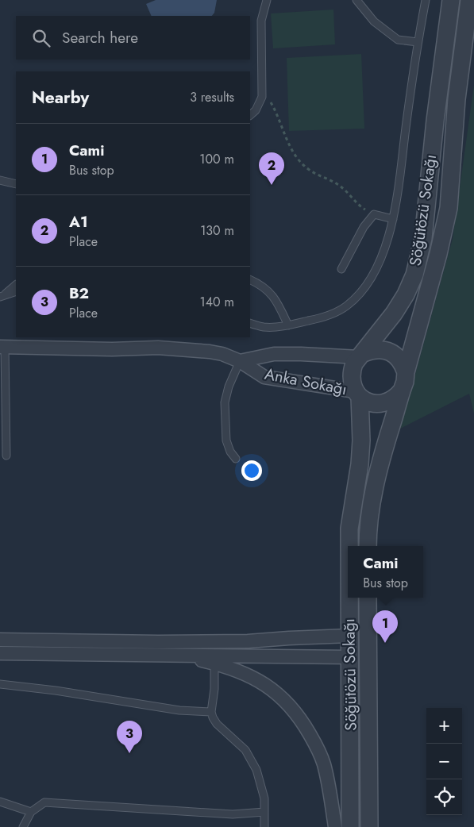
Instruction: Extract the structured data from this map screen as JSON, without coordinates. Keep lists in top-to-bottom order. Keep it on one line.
{"streets":{"street":["Söğütözü Sokağı","Anka Sokağı"]},"crossings":[["Söğütözü Sokağı","Anka Sokağı"]],"page":{"search":"Search here","heading":["Nearby","3 results"],"list":[{"mark":"1","name":"Cami","note":"Bus stop","value":"100 m"},{"mark":"2","name":"A1","note":"Place","value":"130 m"},{"mark":"3","name":"B2","note":"Place","value":"140 m"}],"pins":["2","1","3"],"popup":["Cami","Bus stop"],"map_buttons":["+","−"]}}
